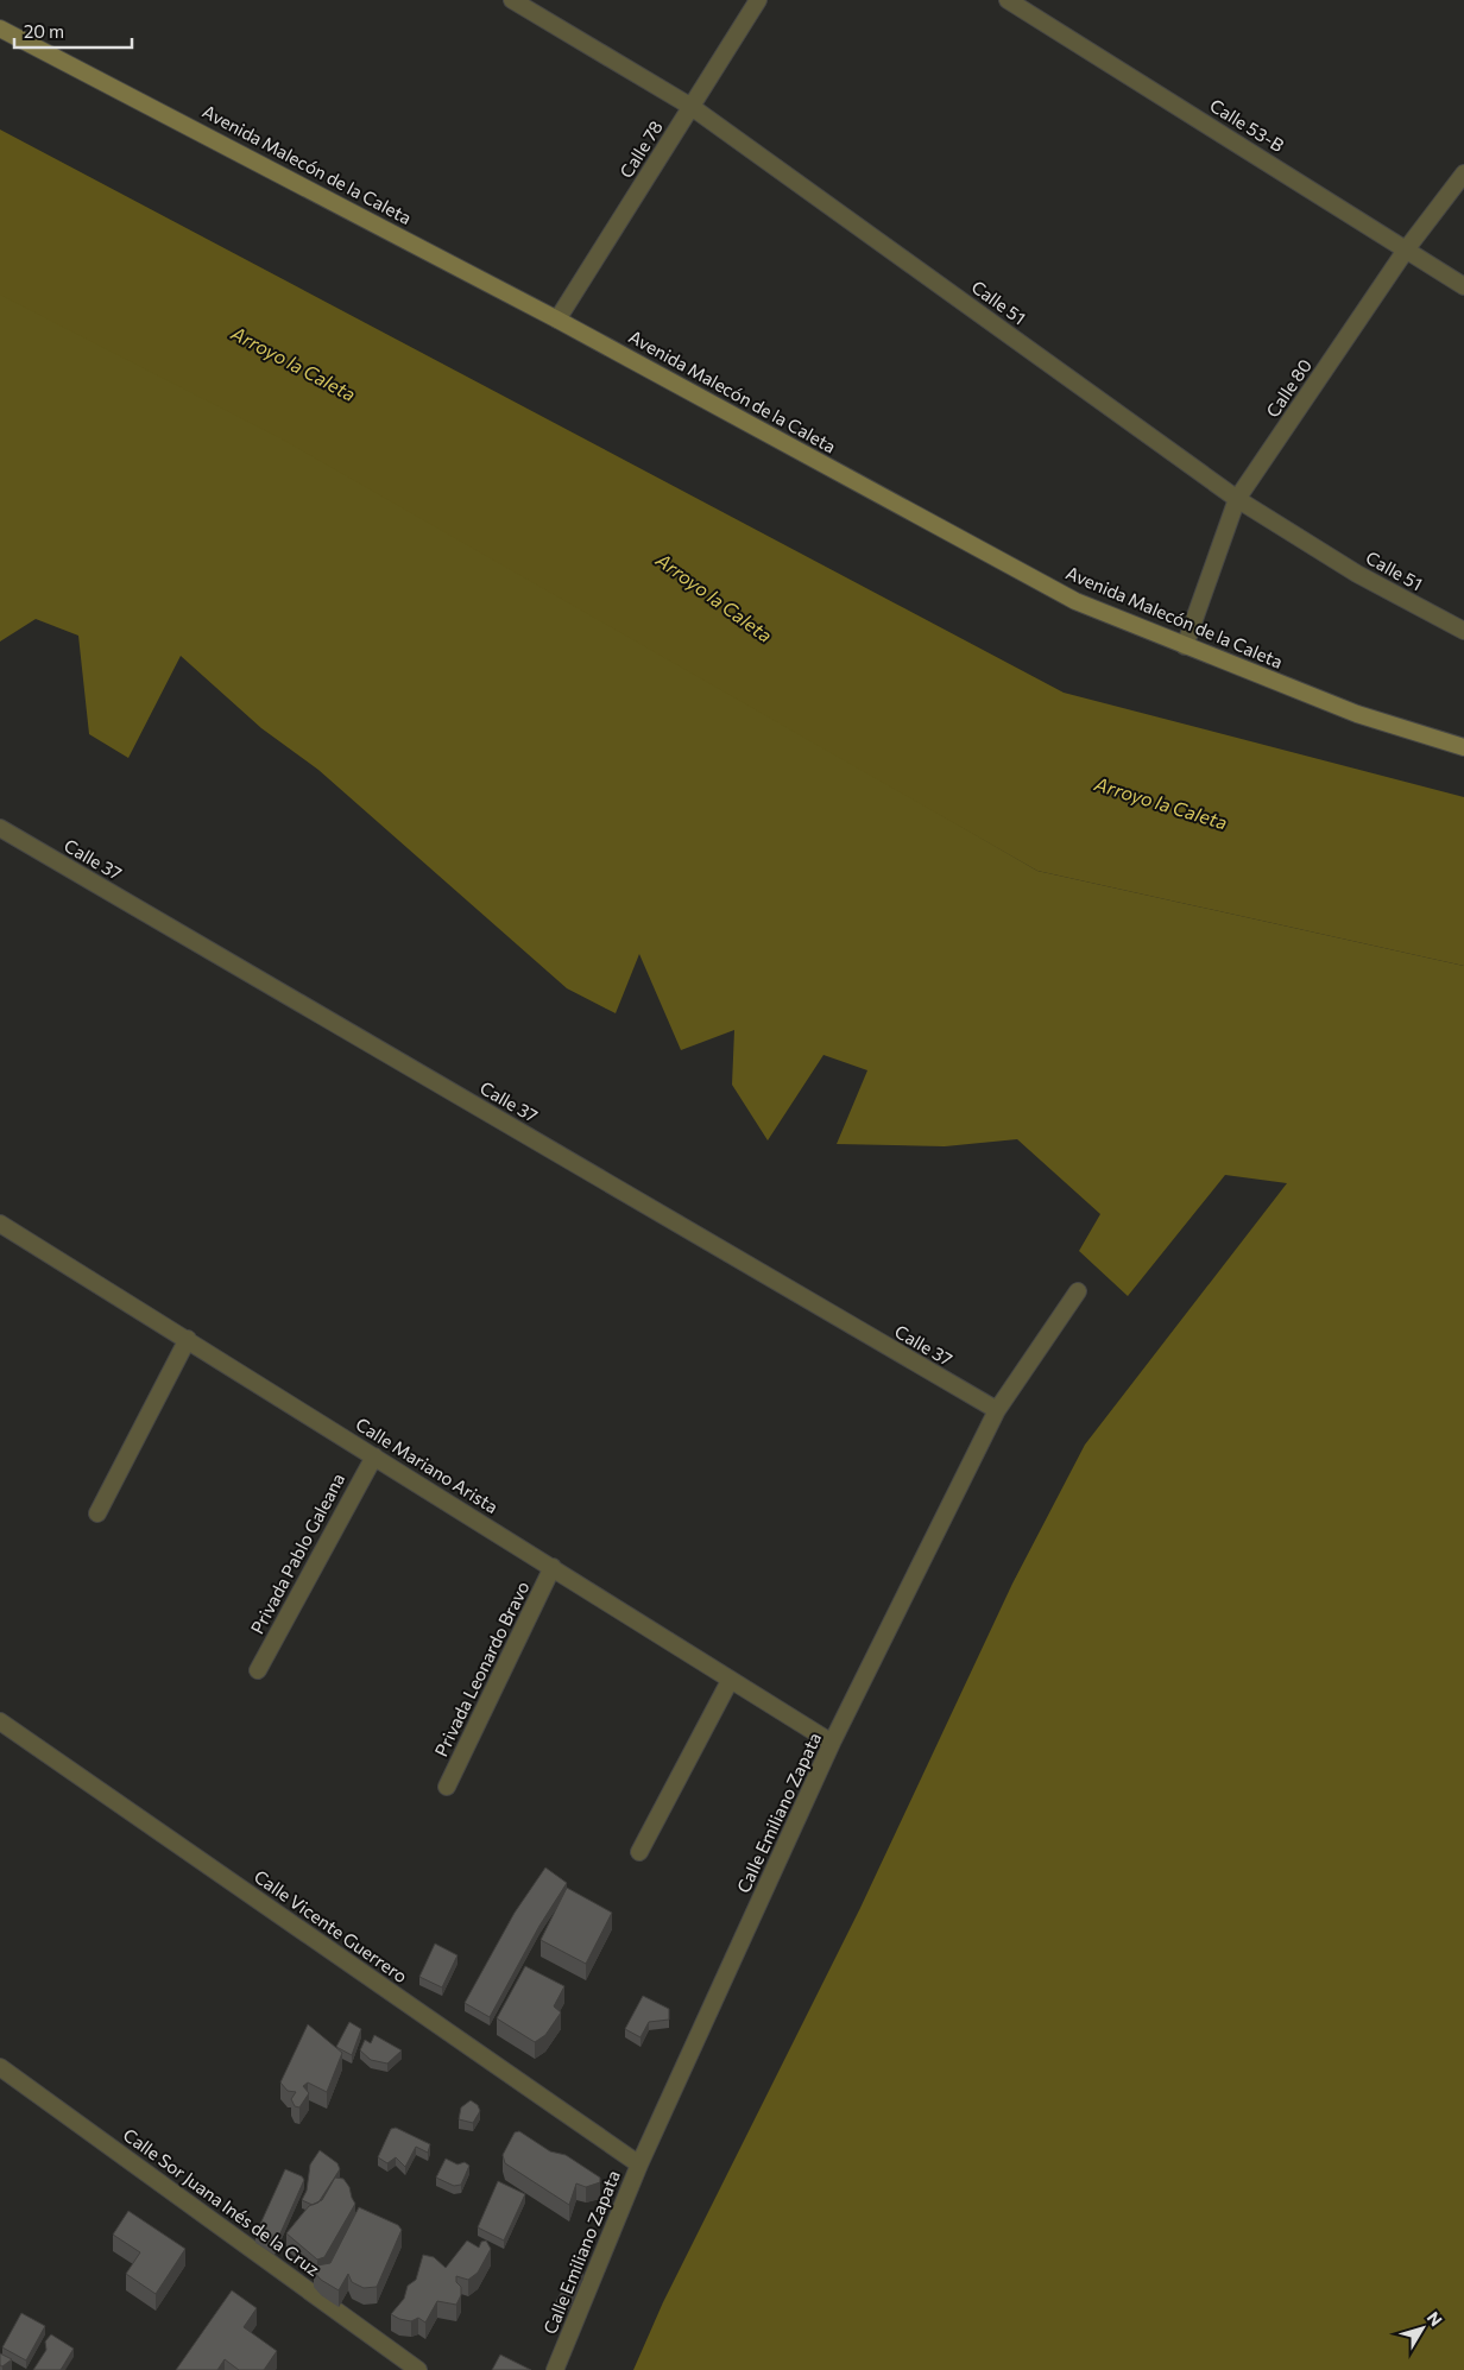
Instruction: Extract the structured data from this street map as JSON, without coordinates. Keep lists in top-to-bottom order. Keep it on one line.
{"streets":{"main road":["Avenida Malecón de la Caleta"],"street":["Calle 53-B","Calle 78","Calle 51","Calle 80","Calle 37","Calle Mariano Arista","Privada Pablo Galeana","Privada Leonardo Bravo","Calle Emiliano Zapata","Calle Vicente Guerrero","Calle Sor Juana Inés de la Cruz"]},"crossings":[["Calle 53-B","Calle 80"],["Calle 78","Avenida Malecón de la Caleta"],["Calle 78","Calle 51"],["Avenida Malecón de la Caleta","Calle 80"],["Calle 51","Calle 80"],["Calle 37","Calle Emiliano Zapata"],["Calle Mariano Arista","Privada Pablo Galeana"],["Calle Mariano Arista","Privada Leonardo Bravo"],["Calle Mariano Arista","Calle Emiliano Zapata"],["Calle Emiliano Zapata","Calle Vicente Guerrero"]],"water":["Arroyo la Caleta"],"scale_bar":"20 m","north":"top right"}
